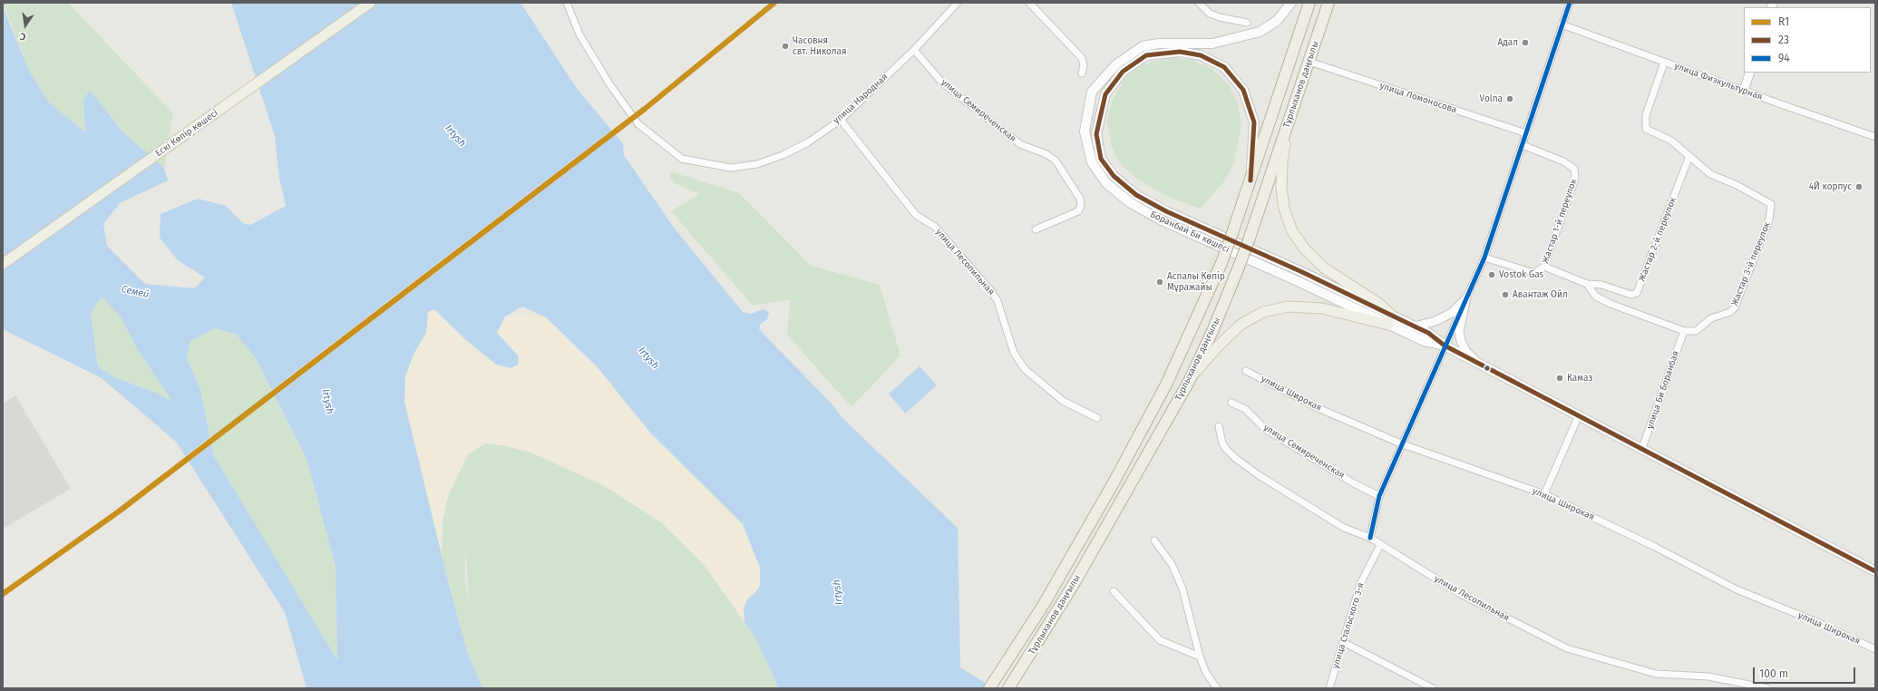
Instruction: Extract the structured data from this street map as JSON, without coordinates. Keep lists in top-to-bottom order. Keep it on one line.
{"streets":{"highway":["Тұрлыханов даңғылы"],"main road":["Ескі Көпір көшесі","Боранбай Би көшесі"],"street":["улица Физкультурная","улица Ломоносова","улица Народная","улица Семиреченская","Жастар 1-й переулок","Жастар 2-й переулок","улица Лесопильная","Жастар 3-й переулок","улица Би Боранбая","улица Широкая","улица Стальского 3-я"]},"crossings":[["Тұрлыханов даңғылы","улица Ломоносова"],["Тұрлыханов даңғылы","Боранбай Би көшесі"],["улица Народная","улица Семиреченская"],["улица Народная","улица Лесопильная"],["Жастар 1-й переулок","Жастар 2-й переулок"],["Боранбай Би көшесі","улица Би Боранбая"],["Жастар 2-й переулок","Жастар 3-й переулок"],["улица Лесопильная","улица Стальского 3-я"],["Жастар 3-й переулок","улица Би Боранбая"]],"water":["Irtysh","Семей"],"places":["Адал","Часовня свт. Николая","Volna","4Й корпус","Vostok Gas","Аспалы Көпір Мұражайы","Авантаж Ойл","Камаз"],"lines":["transit line R1","transit line 94","transit line 23"],"legend":["R1","23","94"],"scale_bar":"100 m","north":"bottom"}
